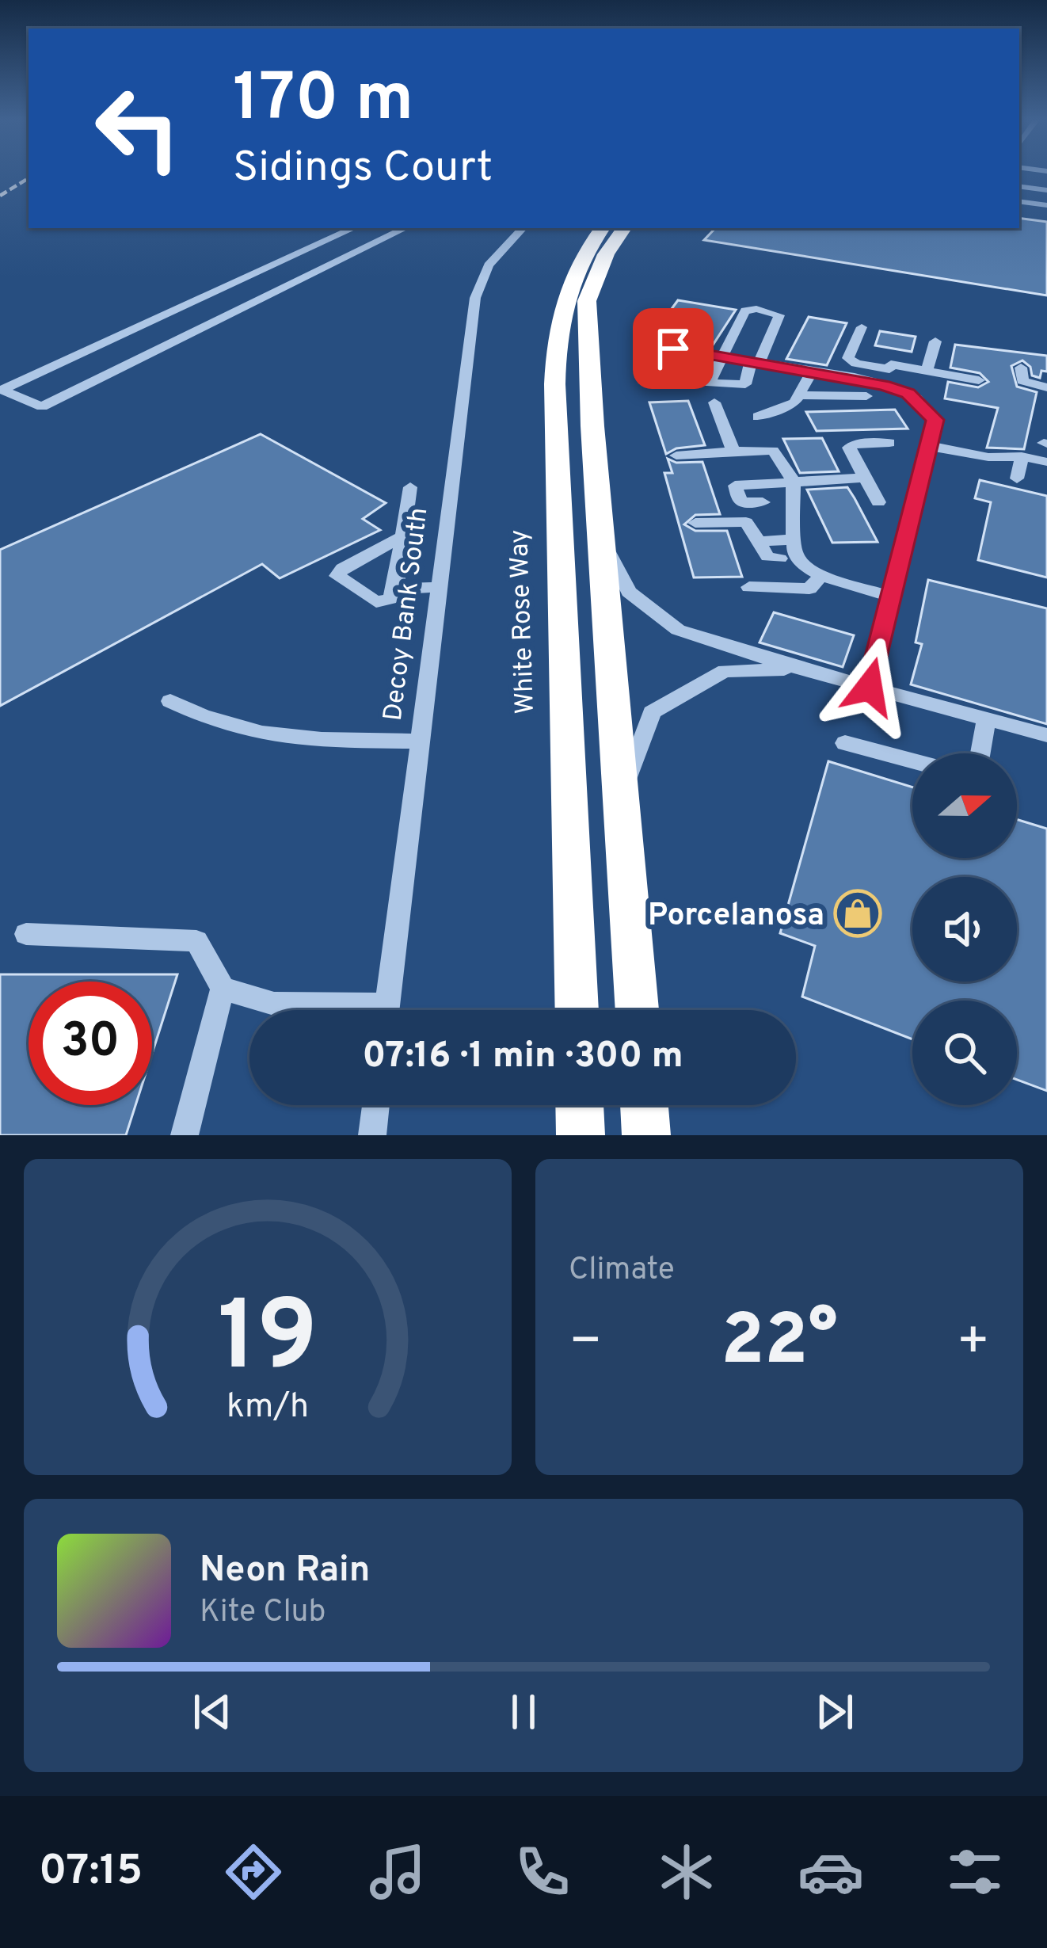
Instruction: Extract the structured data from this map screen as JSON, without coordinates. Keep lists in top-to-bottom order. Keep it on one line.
{"streets":{"highway":["White Rose Way"],"street":["Decoy Bank South"]},"places":{"shop":["Porcelanosa"]},"north":"right","page":{"turn":["170 m","Sidings Court"],"limit":"30","trip":"07:16 · 1 min · 300 m","tile":"Climate","heat":["−","22°","+"],"song":["Neon Rain","Kite Club"],"tabs":"07:15","gauge":["19","km/h"]}}
